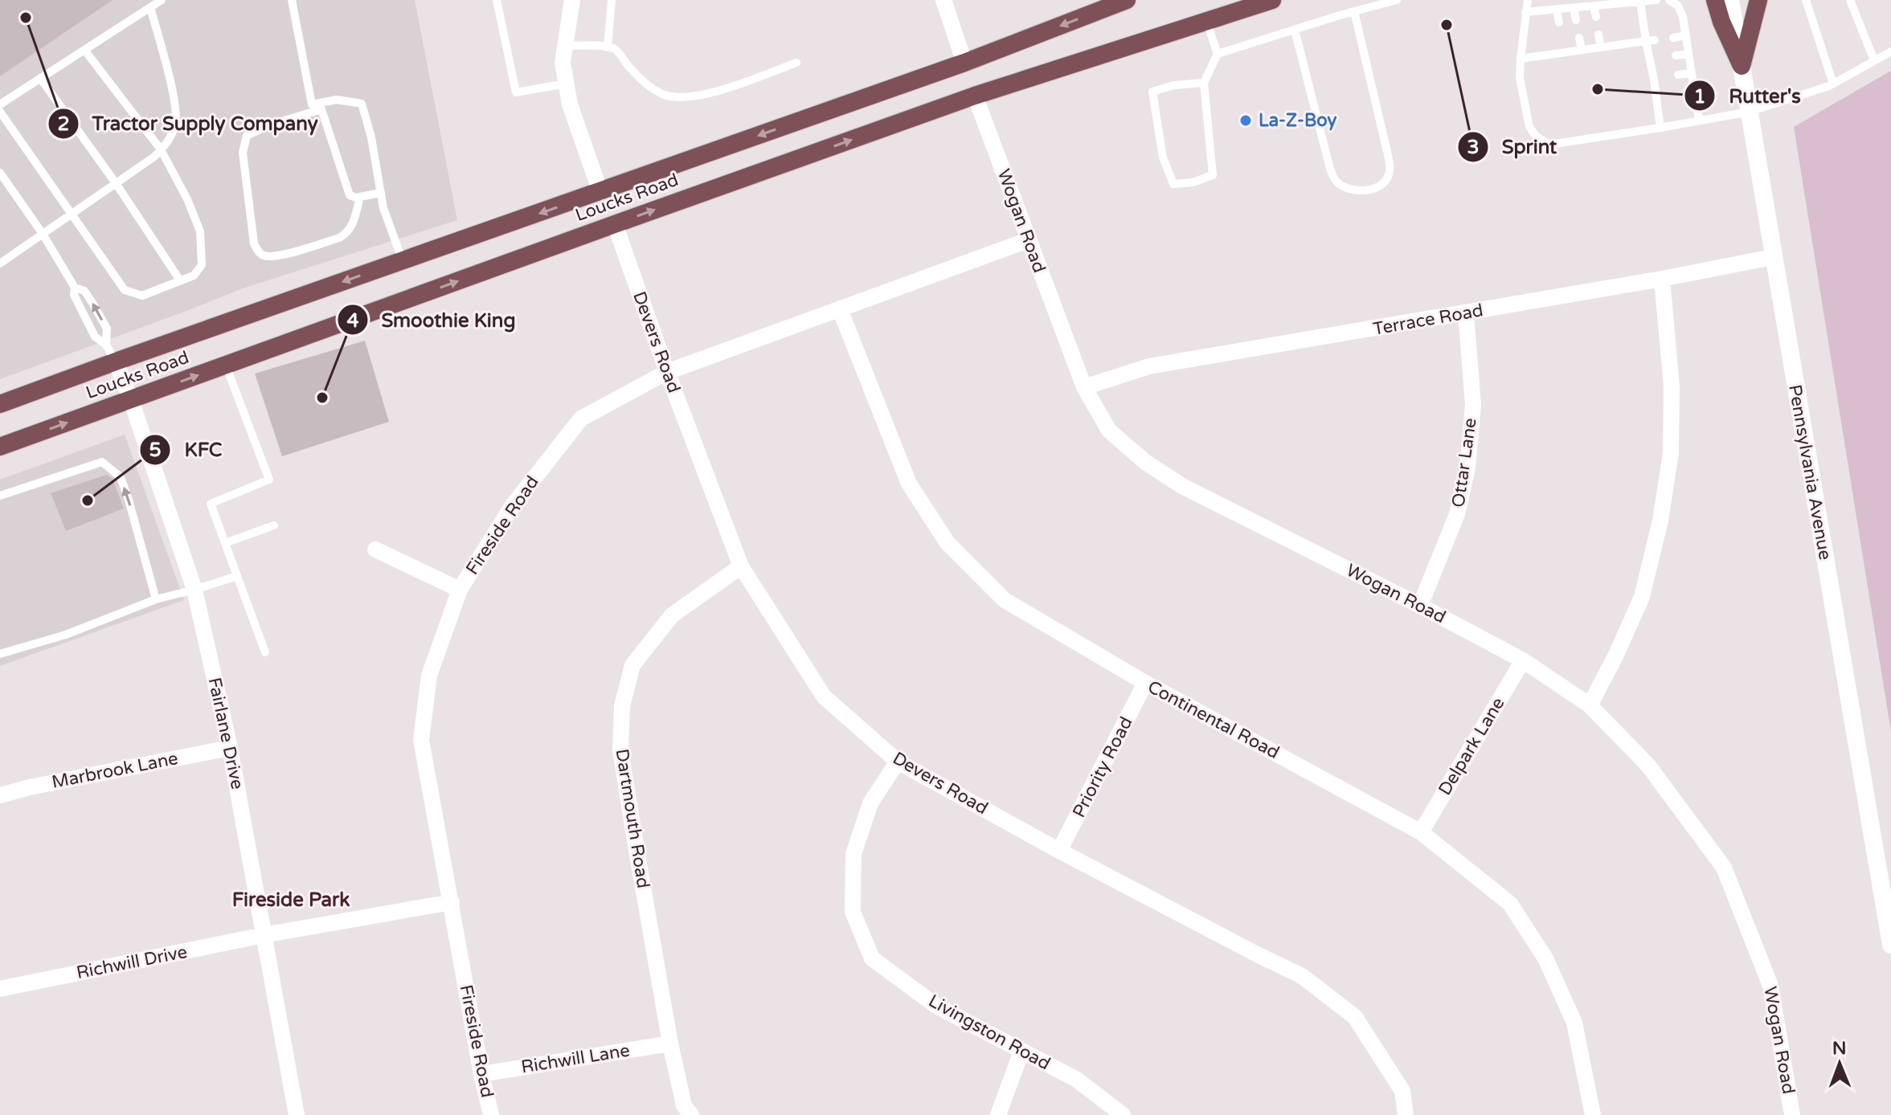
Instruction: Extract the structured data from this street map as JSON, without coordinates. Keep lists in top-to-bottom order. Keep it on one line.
{"streets":{"highway":["Loucks Road"],"street":["Wogan Road","Terrace Road","Devers Road","Ottar Lane","Pennsylvania Avenue","Fireside Road","Continental Road","Fairlane Drive","Delpark Lane","Priority Road","Marbrook Lane","Dartmouth Road","Richwill Drive","Livingston Road","Richwill Lane"]},"crossings":[["Loucks Road","Wogan Road"],["Loucks Road","Devers Road"],["Loucks Road","Fairlane Drive"],["Wogan Road","Terrace Road"],["Wogan Road","Ottar Lane"],["Wogan Road","Fireside Road"],["Wogan Road","Delpark Lane"],["Terrace Road","Ottar Lane"],["Terrace Road","Pennsylvania Avenue"],["Devers Road","Fireside Road"],["Devers Road","Priority Road"],["Devers Road","Dartmouth Road"],["Devers Road","Livingston Road"],["Fireside Road","Continental Road"],["Fireside Road","Richwill Lane"],["Continental Road","Delpark Lane"],["Continental Road","Priority Road"],["Fairlane Drive","Marbrook Lane"],["Fairlane Drive","Richwill Drive"],["Dartmouth Road","Richwill Lane"]],"districts":["Fireside Park"],"places":["Tractor Supply Company","Sprint","Rutter's","La-Z-Boy","Smoothie King","KFC"],"north":"top"}
